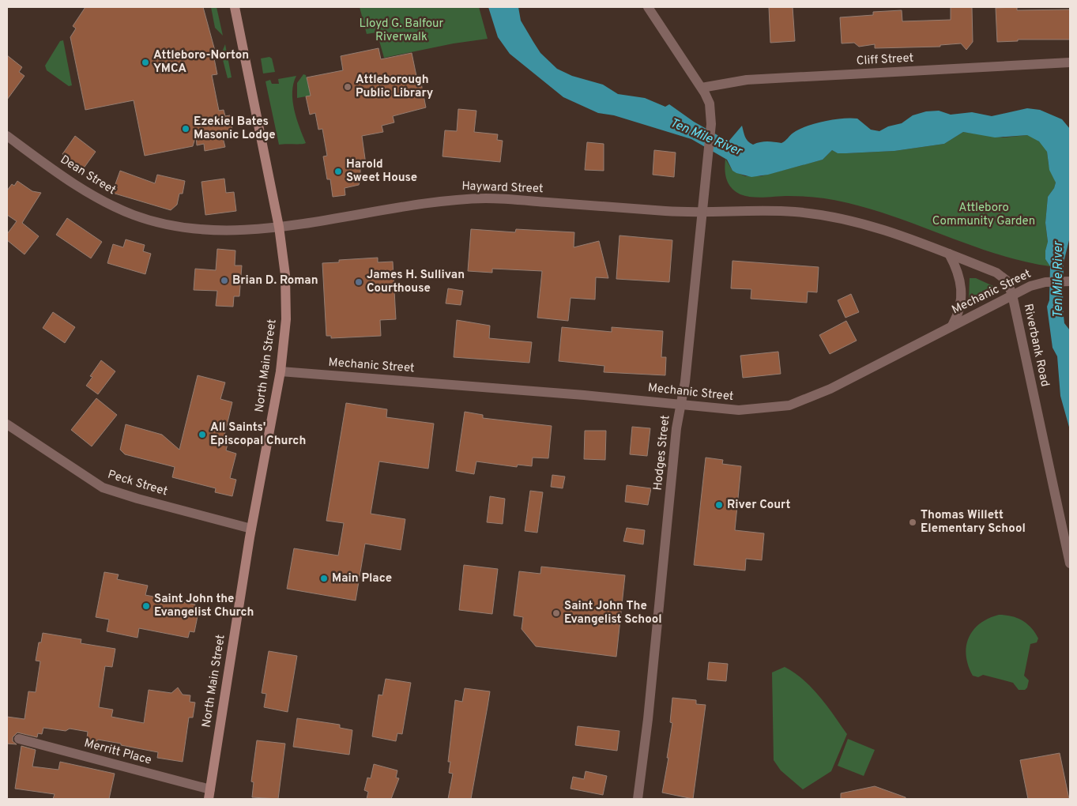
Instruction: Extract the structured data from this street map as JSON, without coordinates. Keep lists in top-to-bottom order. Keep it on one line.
{"streets":{"main road":["North Main Street"],"street":["Cliff Street","Dean Street","Hayward Street","Mechanic Street","Riverbank Road","Hodges Street","Peck Street","Merritt Place"]},"crossings":[["Cliff Street","Hodges Street"],["Dean Street","Hayward Street"],["Dean Street","North Main Street"],["Hayward Street","Riverbank Road"],["Hayward Street","North Main Street"],["Hayward Street","Hodges Street"],["Mechanic Street","Riverbank Road"],["Mechanic Street","North Main Street"],["Mechanic Street","Hodges Street"],["Riverbank Road","Hodges Street"],["North Main Street","Peck Street"],["North Main Street","Merritt Place"]],"water":["Ten Mile River"],"parks":["Lloyd G. Balfour Riverwalk","Attleboro Community Garden"],"places":["Attleboro-Norton YMCA","Attleborough Public Library","Ezekiel Bates Masonic Lodge","Harold Sweet House","Brian D. Roman","James H. Sullivan Courthouse","All Saints' Episcopal Church","River Court","Thomas Willett Elementary School","Main Place","Saint John the Evangelist Church","Saint John The Evangelist School"]}
